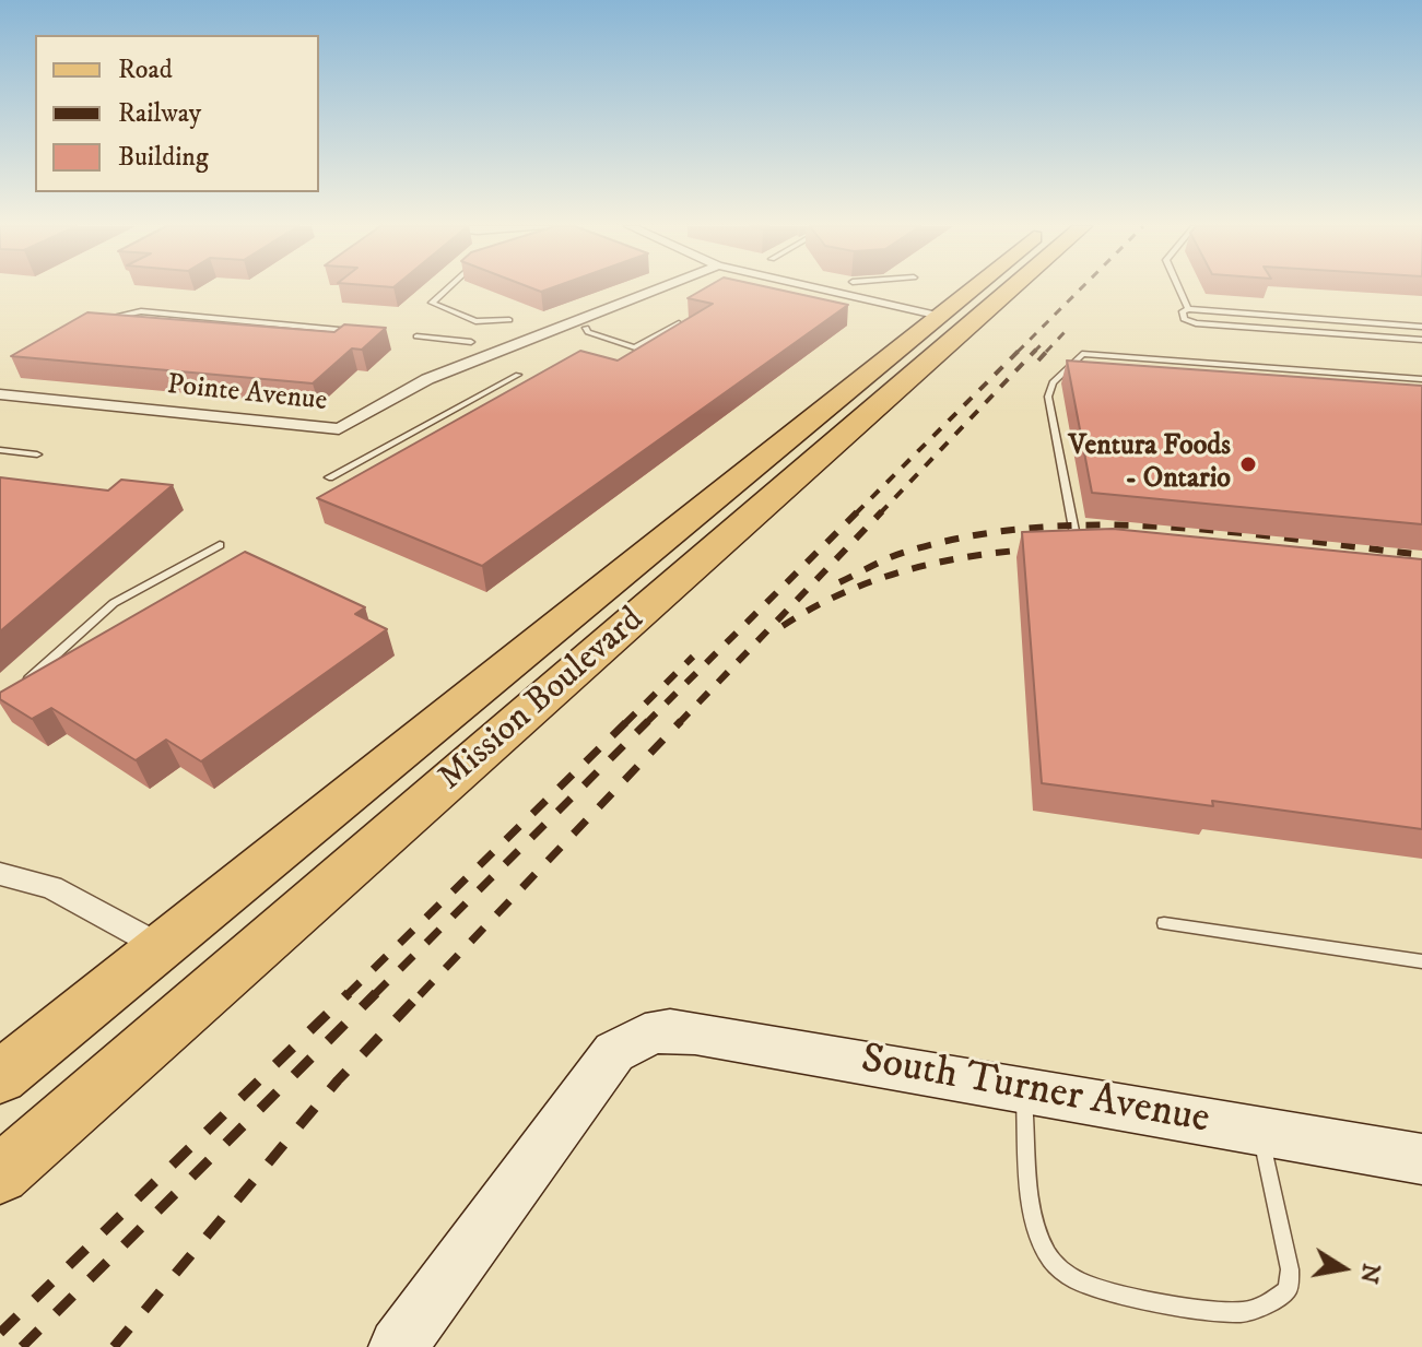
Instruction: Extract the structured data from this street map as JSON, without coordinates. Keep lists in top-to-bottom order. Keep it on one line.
{"streets":{"main road":["Mission Boulevard"],"street":["Pointe Avenue","South Turner Avenue"]},"places":["Ventura Foods - Ontario"],"legend":["Road","Railway","Building"],"north":"right"}
